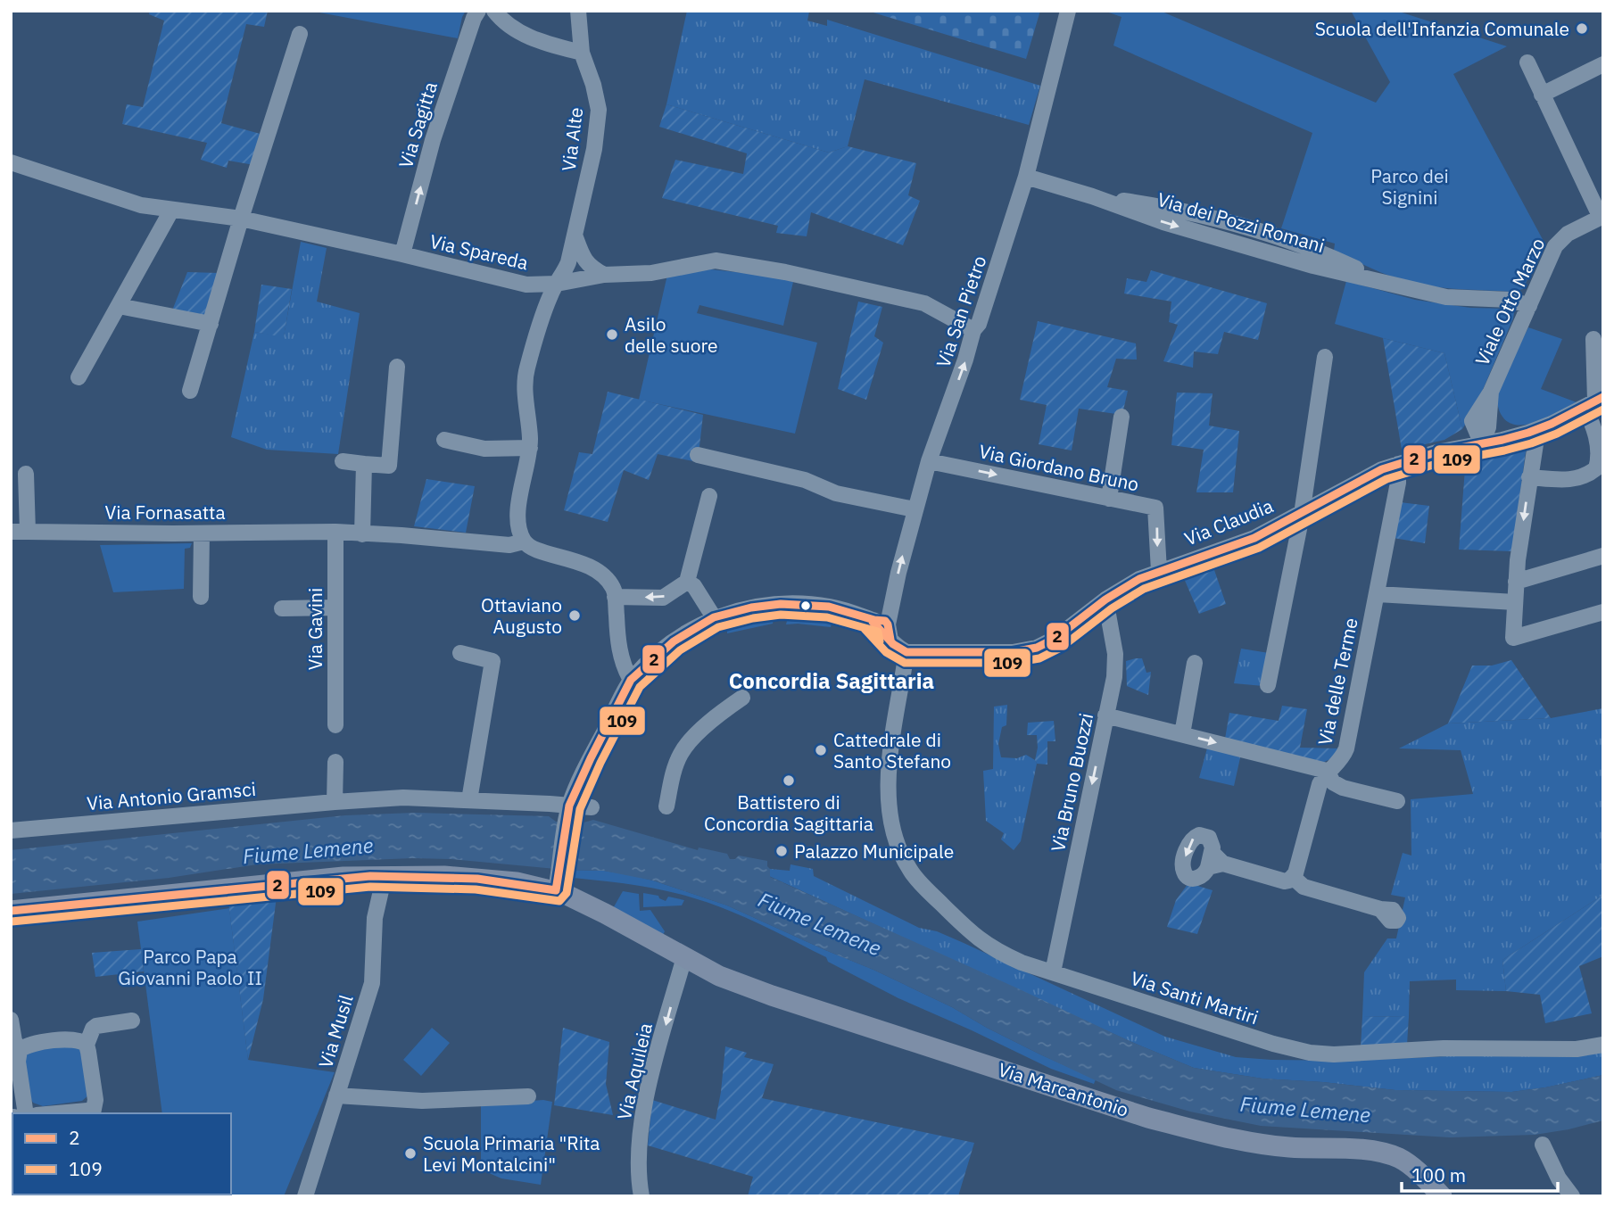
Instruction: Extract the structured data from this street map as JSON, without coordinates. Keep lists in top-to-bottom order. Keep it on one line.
{"streets":{"main road":["Via Marcantonio"],"street":["Via Sagitta","Via Alte","Via dei Pozzi Romani","Via Spareda","Viale Otto Marzo","Via San Pietro","Via Giordano Bruno","Via Fornasatta","Via Claudia","Via Gavini","Via delle Terme","Via Bruno Buozzi","Via Antonio Gramsci","Via Santi Martiri","Via Musil","Via Aquileia"]},"crossings":[["Via Sagitta","Via Spareda"],["Via Alte","Via Spareda"],["Via Alte","Via Fornasatta"],["Via dei Pozzi Romani","Viale Otto Marzo"],["Via dei Pozzi Romani","Via San Pietro"],["Via Spareda","Via San Pietro"],["Viale Otto Marzo","Via Claudia"],["Via San Pietro","Via Giordano Bruno"],["Via Giordano Bruno","Via Claudia"],["Via Fornasatta","Via Gavini"],["Via Claudia","Via delle Terme"],["Via Claudia","Via Bruno Buozzi"],["Via Claudia","Via Santi Martiri"],["Via Bruno Buozzi","Via Santi Martiri"],["Via Musil","Via Marcantonio"],["Via Aquileia","Via Marcantonio"]],"one_way":["Via Sagitta","Via San Pietro","Via Giordano Bruno","Via Bruno Buozzi","Via Aquileia"],"districts":["Concordia Sagittaria"],"water":["Fiume Lemene"],"parks":["Parco dei Signini","Parco Papa Giovanni Paolo II"],"places":["Scuola dell'Infanzia Comunale","Asilo delle suore","Ottaviano Augusto","Cattedrale di Santo Stefano","Battistero di Concordia Sagittaria","Palazzo Municipale","Scuola Primaria \"Rita Levi Montalcini\""],"lines":["transit line 2","transit line 109"],"legend":["2","109"],"scale_bar":"100 m"}
